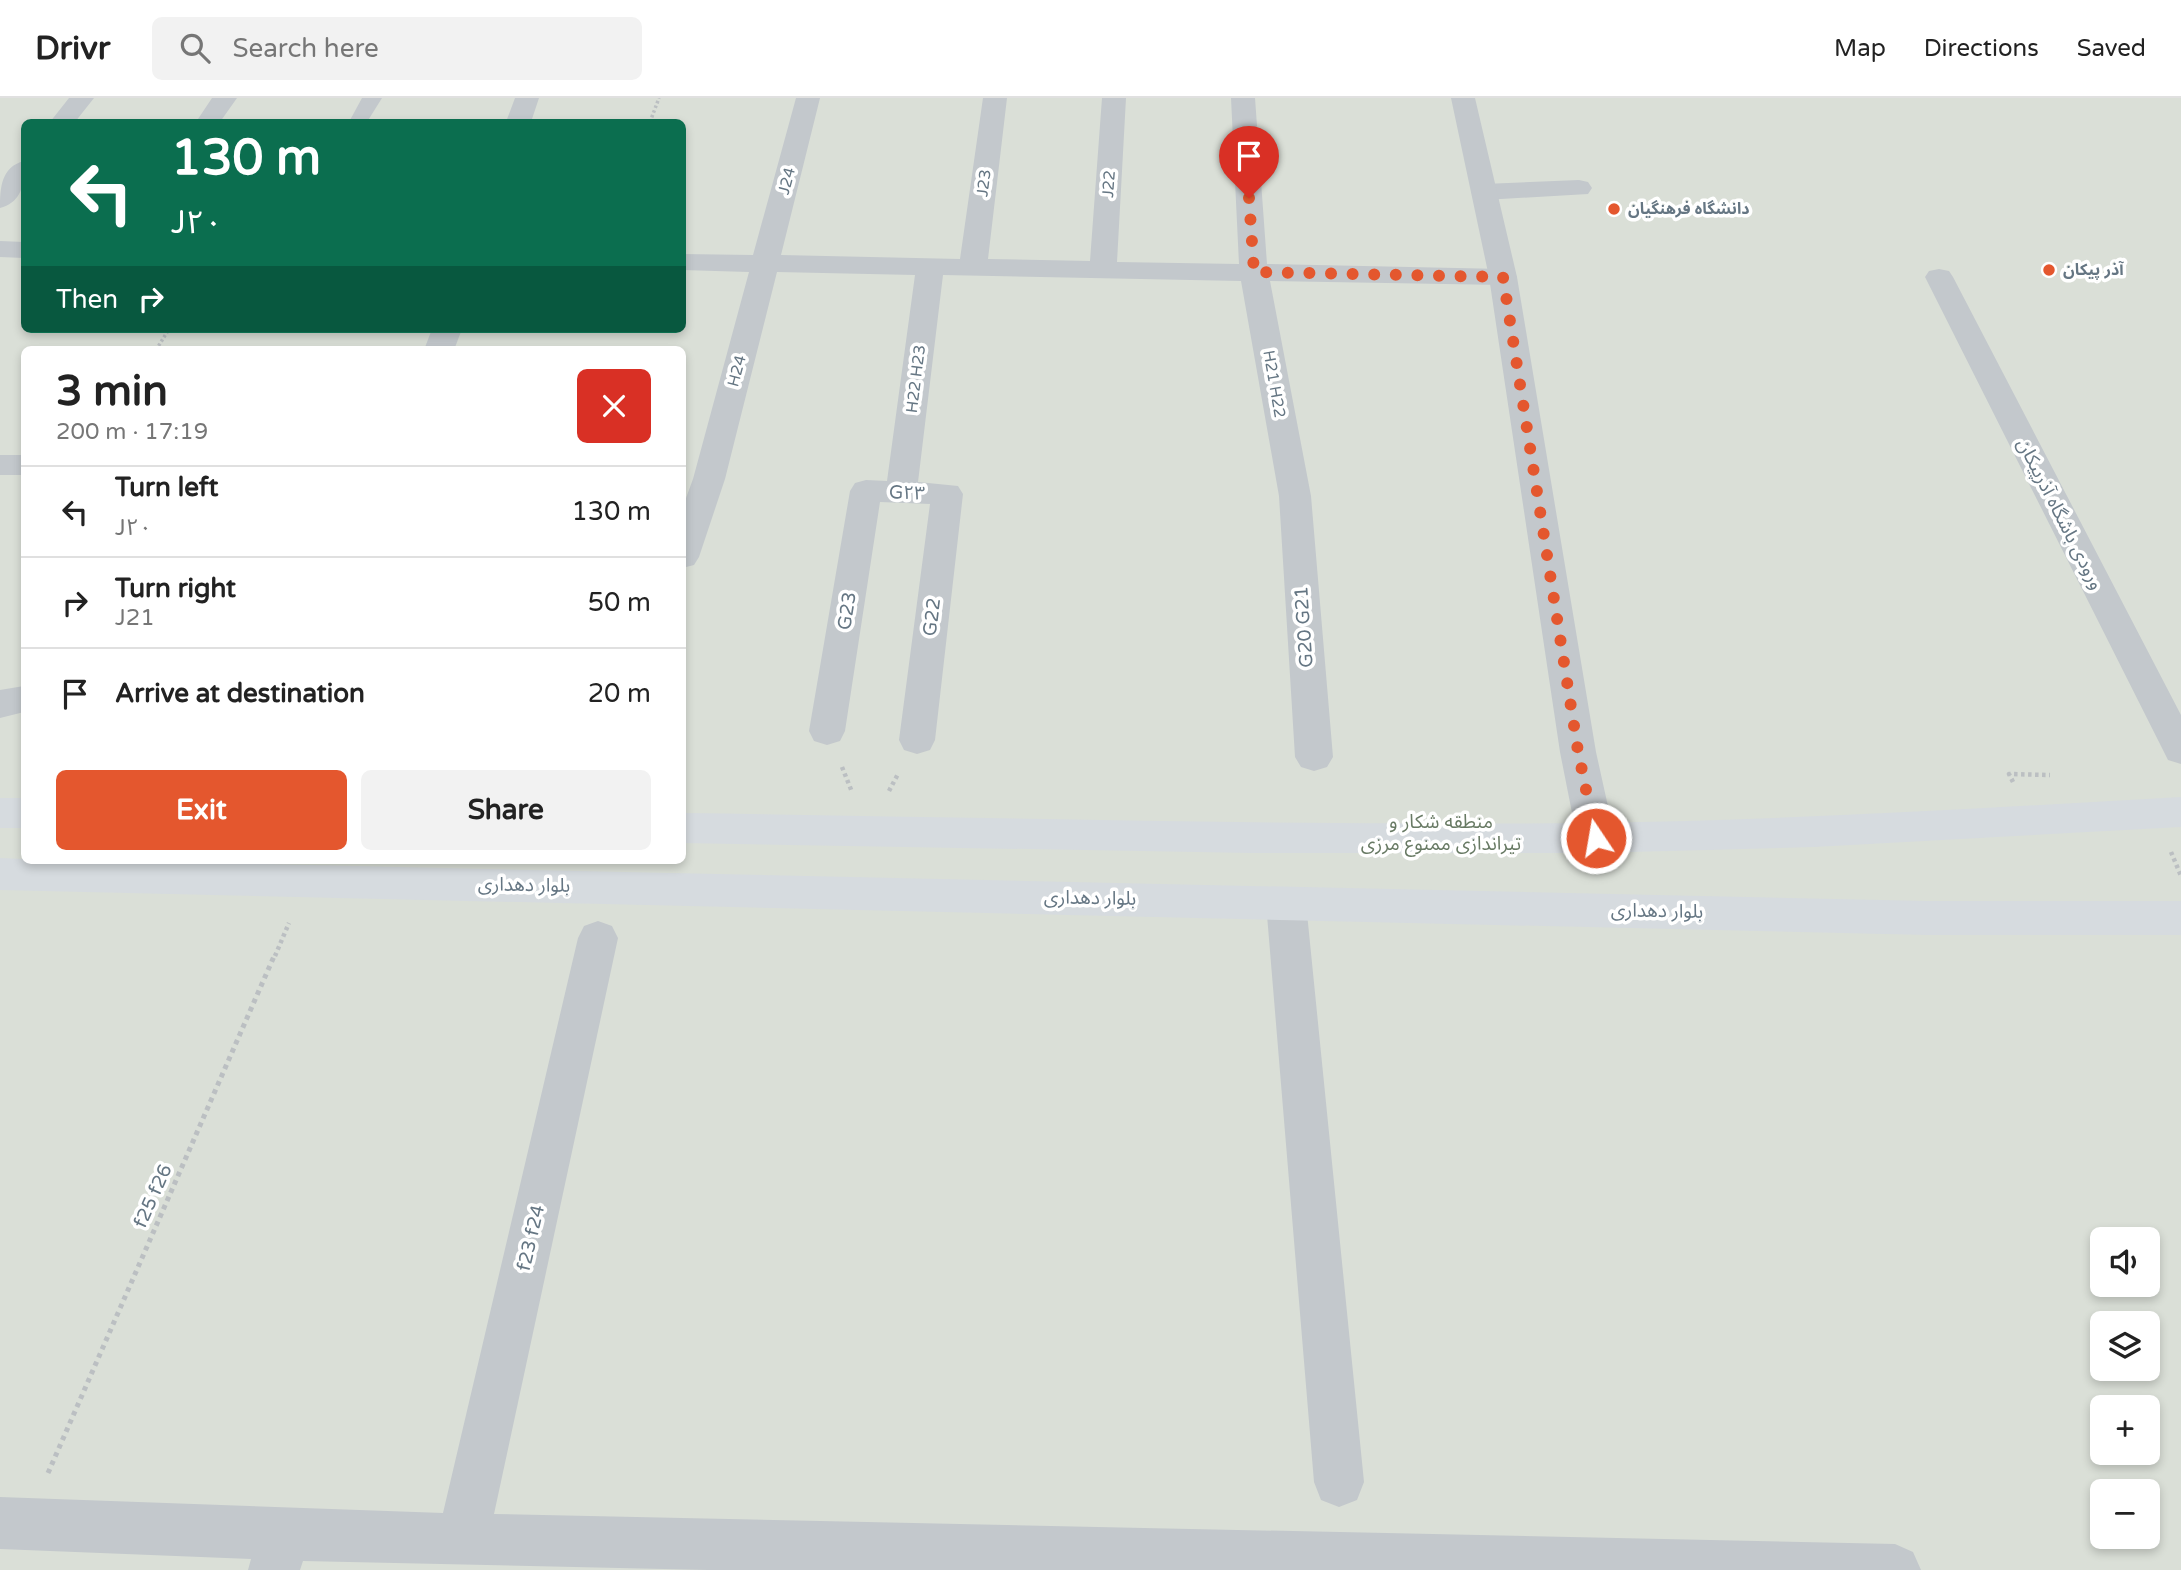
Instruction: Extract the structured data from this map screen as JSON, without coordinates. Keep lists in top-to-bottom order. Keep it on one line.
{"streets":{"main road":["بلوار دهداری"],"street":["J24","J23","J22","H24","H22 H23","H21 H22","G۲۳","ورودی باشگاه آذرپیکان","G23","G22","G20 G21","f23 f24"],"path":["f25 f26"]},"crossings":[["J24","H24"],["H22 H23","G۲۳"],["H21 H22","G20 G21"],["G۲۳","G23"],["G۲۳","G22"],["بلوار دهداری","f25 f26"]],"parks":["منطقه شکار و تیراندازی ممنوع مرزی"],"places":["دانشگاه فرهنگیان","آذر پیکان"],"page":{"header":"Drivr","search":"Search here","nav":["Map","Directions","Saved"],"turn":["130 m","J۲۰"],"then":"Then","heading":["3 min","200 m · 17:19"],"list":[{"name":"Turn left","note":"J۲۰","value":"130 m"},{"name":"Turn right","note":"J21","value":"50 m"},{"name":"Arrive at destination","value":"20 m"}],"buttons":["Exit","Share"],"map_buttons":["+","−"]}}
